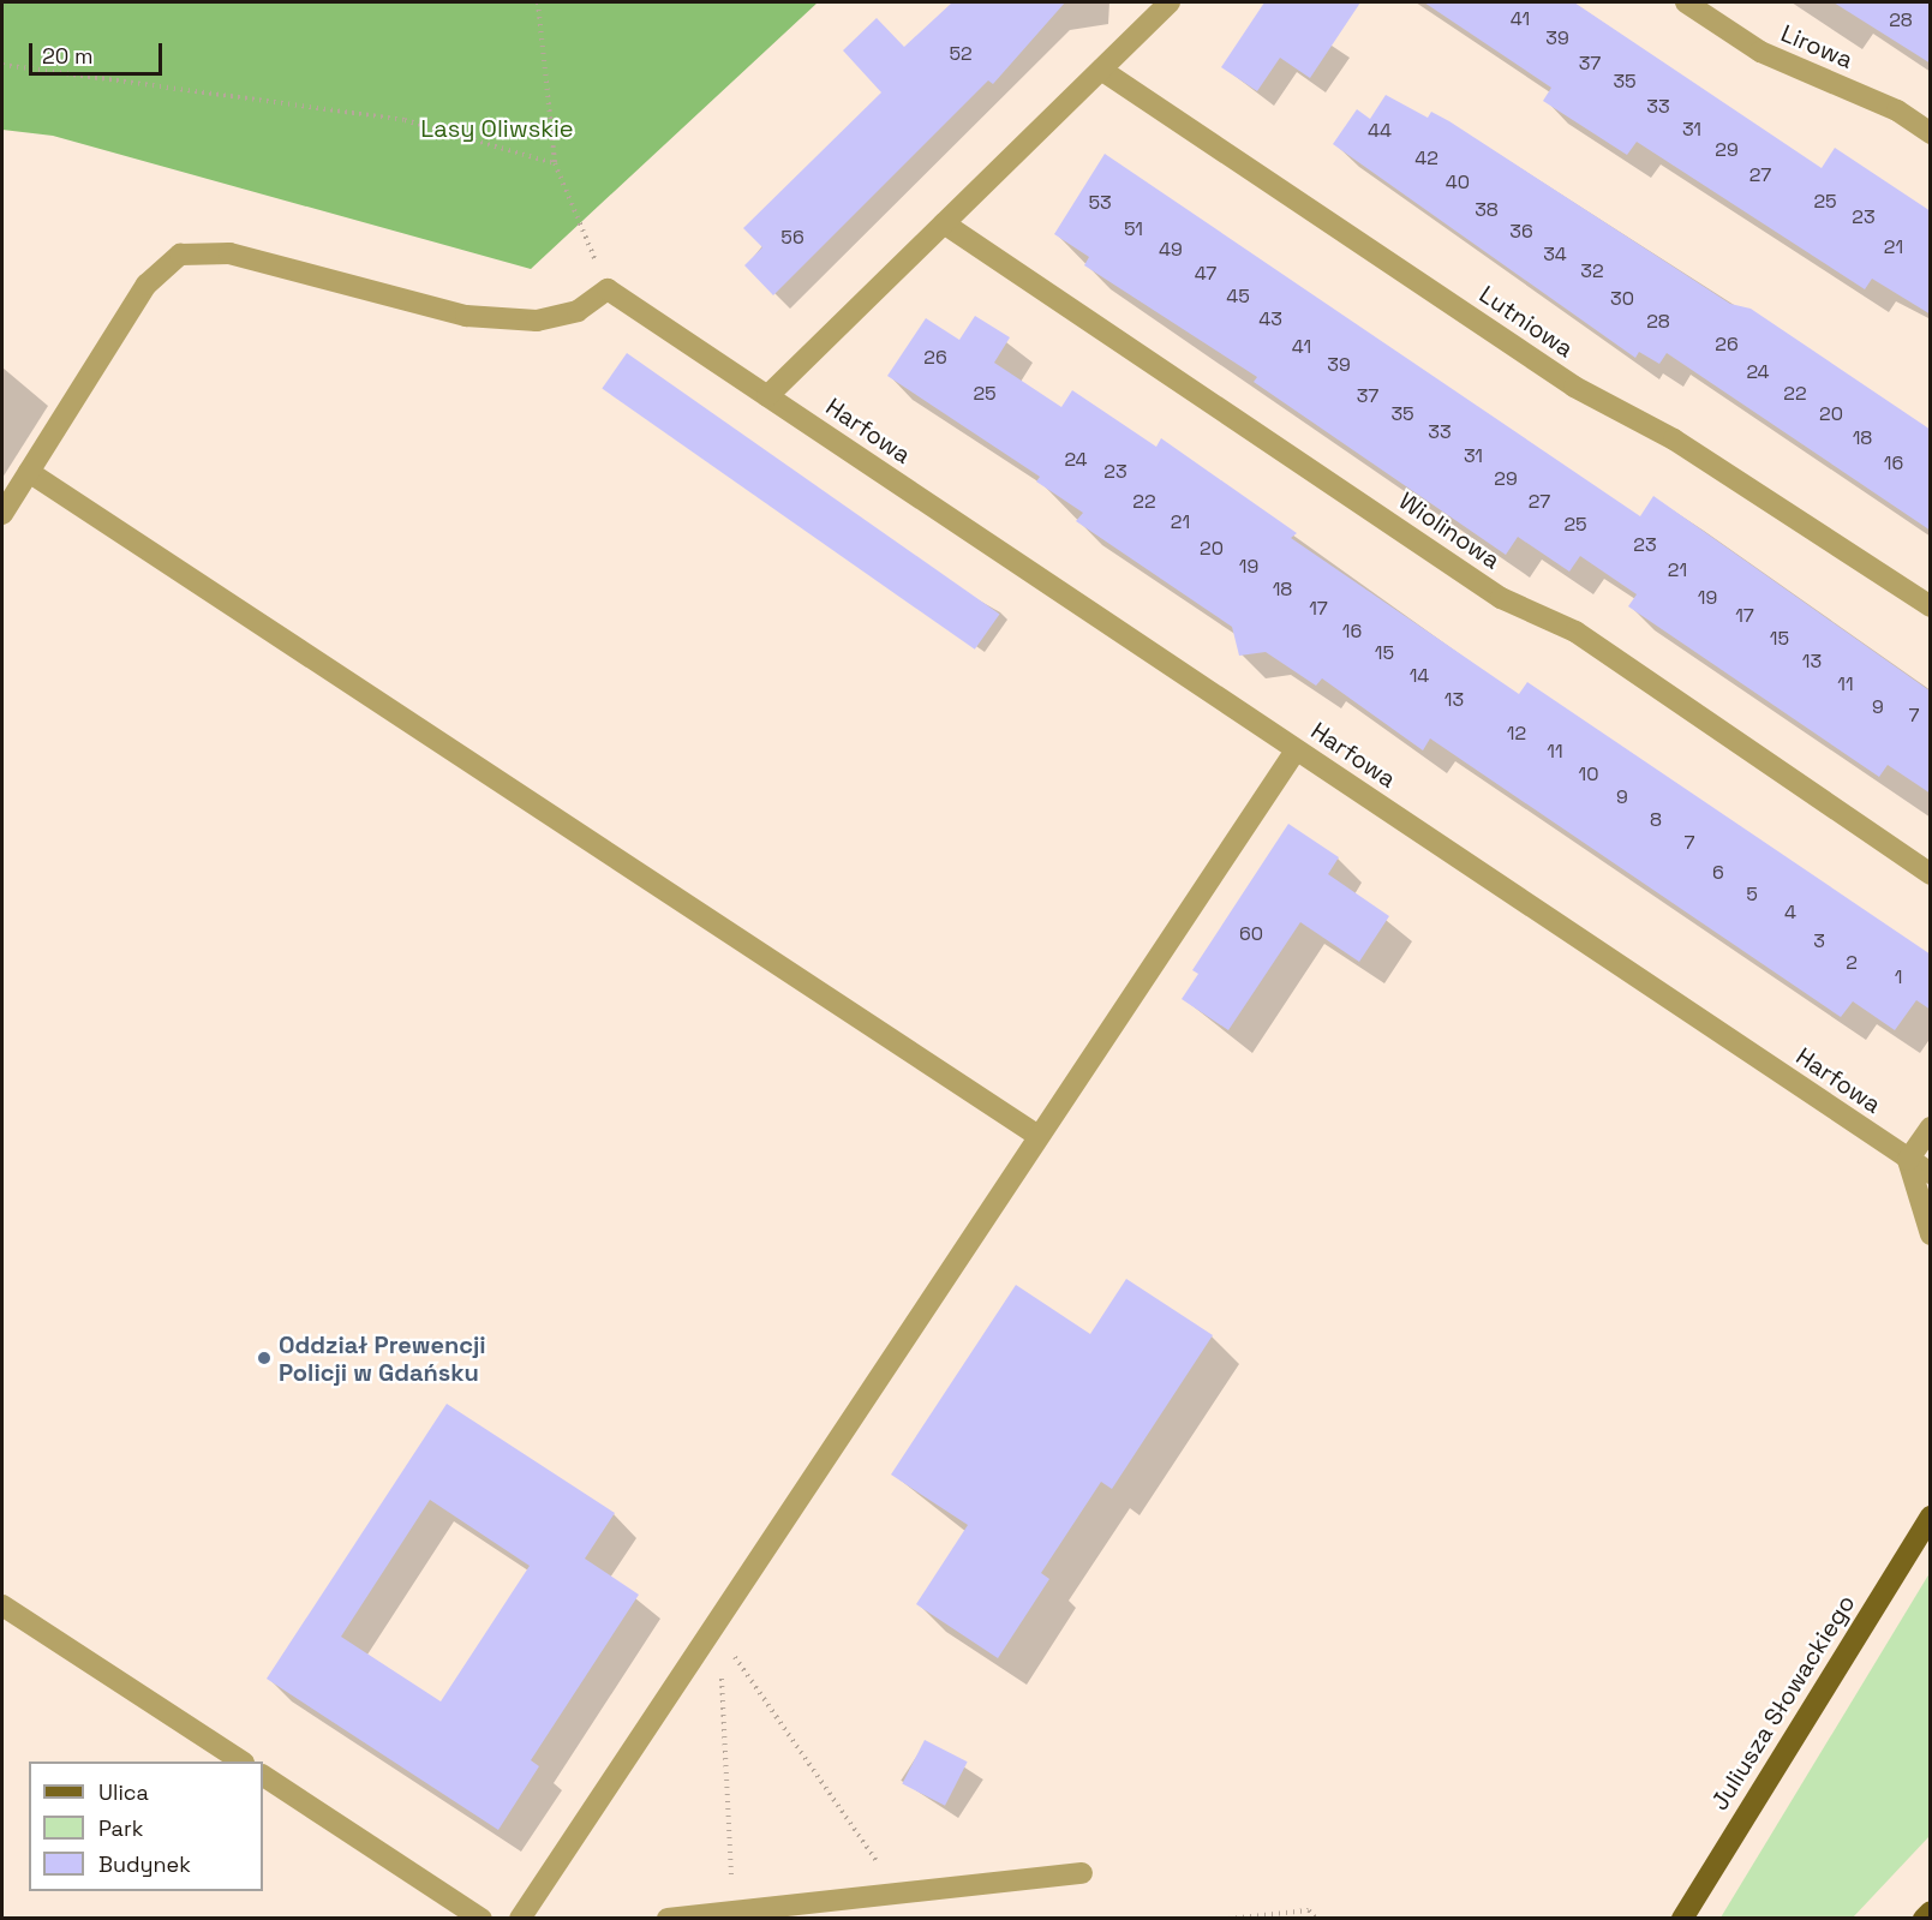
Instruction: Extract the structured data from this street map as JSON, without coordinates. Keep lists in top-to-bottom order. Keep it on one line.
{"streets":{"main road":["Juliusza Słowackiego"],"street":["Lirowa","Lutniowa","Harfowa","Wiolinowa"]},"parks":["Lasy Oliwskie"],"places":["Oddział Prewencji Policji w Gdańsku"],"house_numbers":["41","28","39","52","37","35","33","31","44","29","42","27","40","25","53","38","23","51","36","56","21","49","34","32","47","45","30","43","28","26","41","26","39","24","25","22","37","35","20","33","18","31","24","16","23","29","22","27","21","25","23","20","19","21","18","19","17","17","16","15","15","13","14","11","13","9","7","12","11","10","9","8","7","6","5","4","60","3","2","1"],"legend":["Ulica","Park","Budynek"],"scale_bar":"20 m"}
